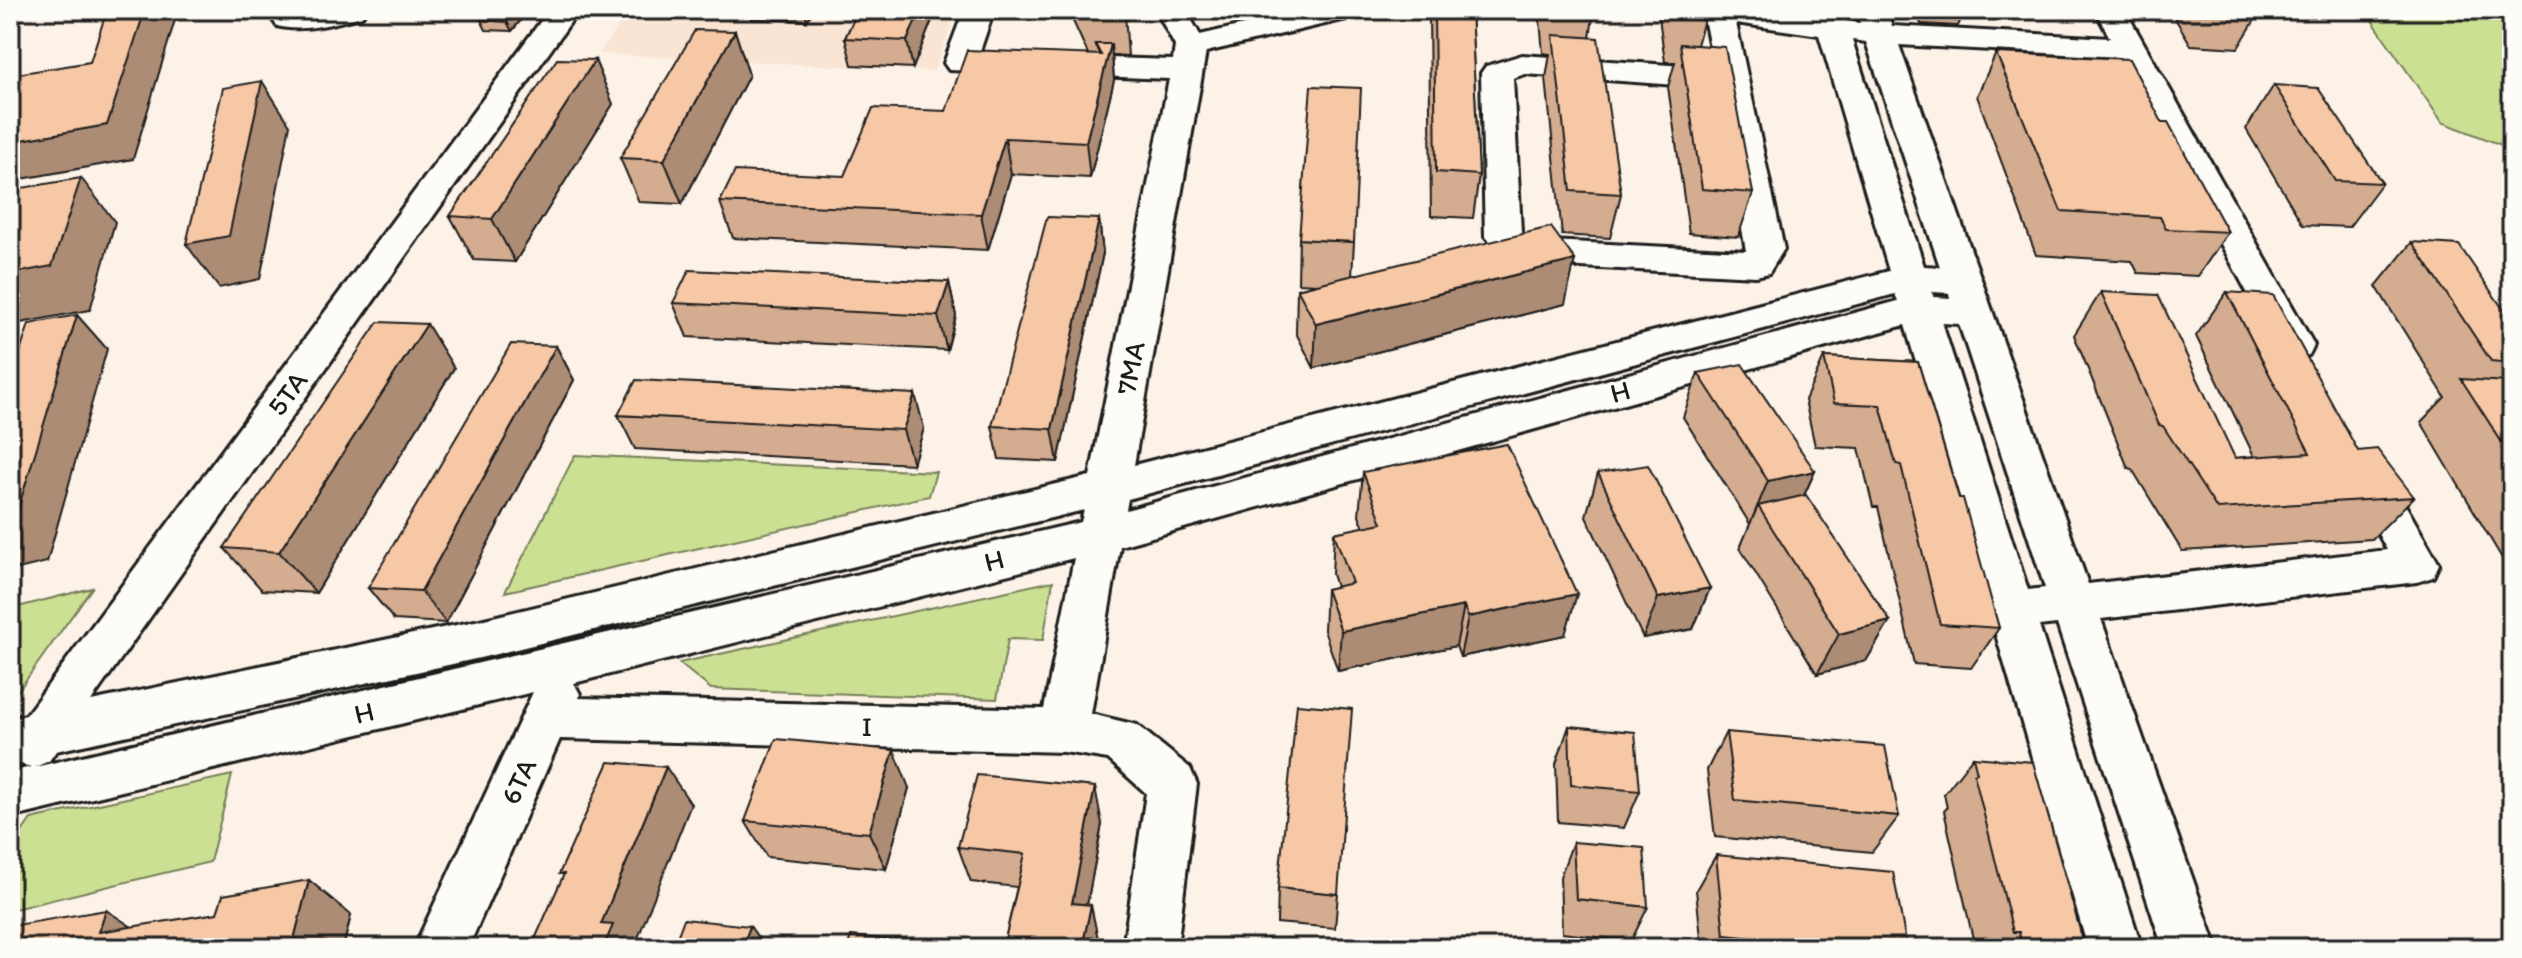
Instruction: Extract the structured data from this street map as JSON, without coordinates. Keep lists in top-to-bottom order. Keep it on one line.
{"streets":{"street":["7MA","H","5TA","I","6TA"]},"crossings":[["7MA","H"],["7MA","I"],["H","5TA"],["H","6TA"],["I","6TA"]]}
